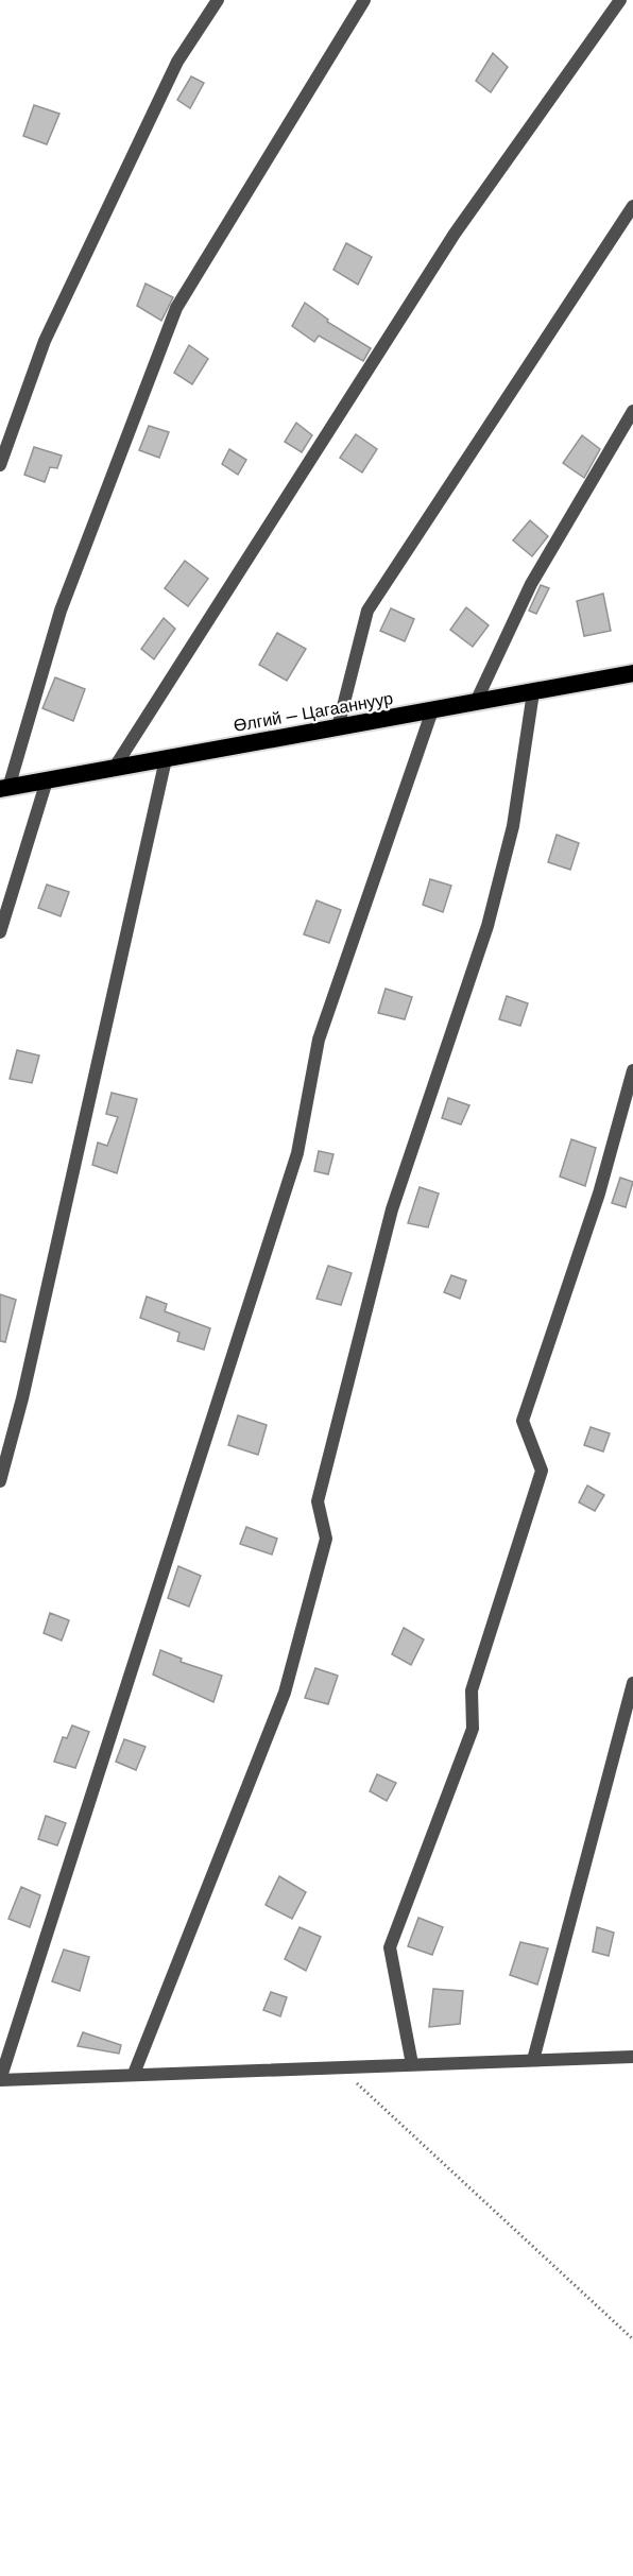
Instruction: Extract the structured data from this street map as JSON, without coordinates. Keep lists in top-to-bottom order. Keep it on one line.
{"streets":{"highway":["Өлгий — Цагааннуур"]}}
